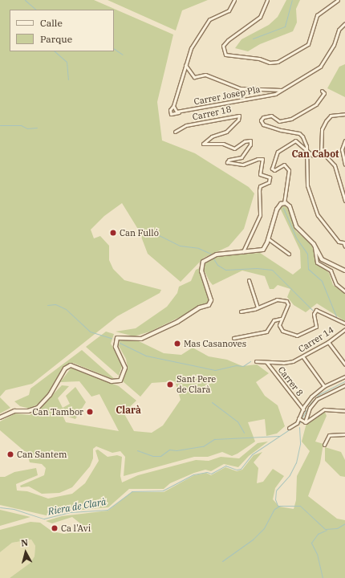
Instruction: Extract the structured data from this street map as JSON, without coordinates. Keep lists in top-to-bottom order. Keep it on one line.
{"streets":{"street":["Carrer Josep Pla","Carrer 18","Carrer 14","Carrer 8"]},"crossings":[["Carrer 14","Carrer 8"]],"districts":["Can Cabot","Clarà"],"water":["Riera de Clarà"],"places":["Can Fulló","Mas Casanoves","Sant Pere de Clarà","Can Tambor","Can Santem","Ca l'Avi"],"legend":["Calle","Parque"],"north":"top"}
